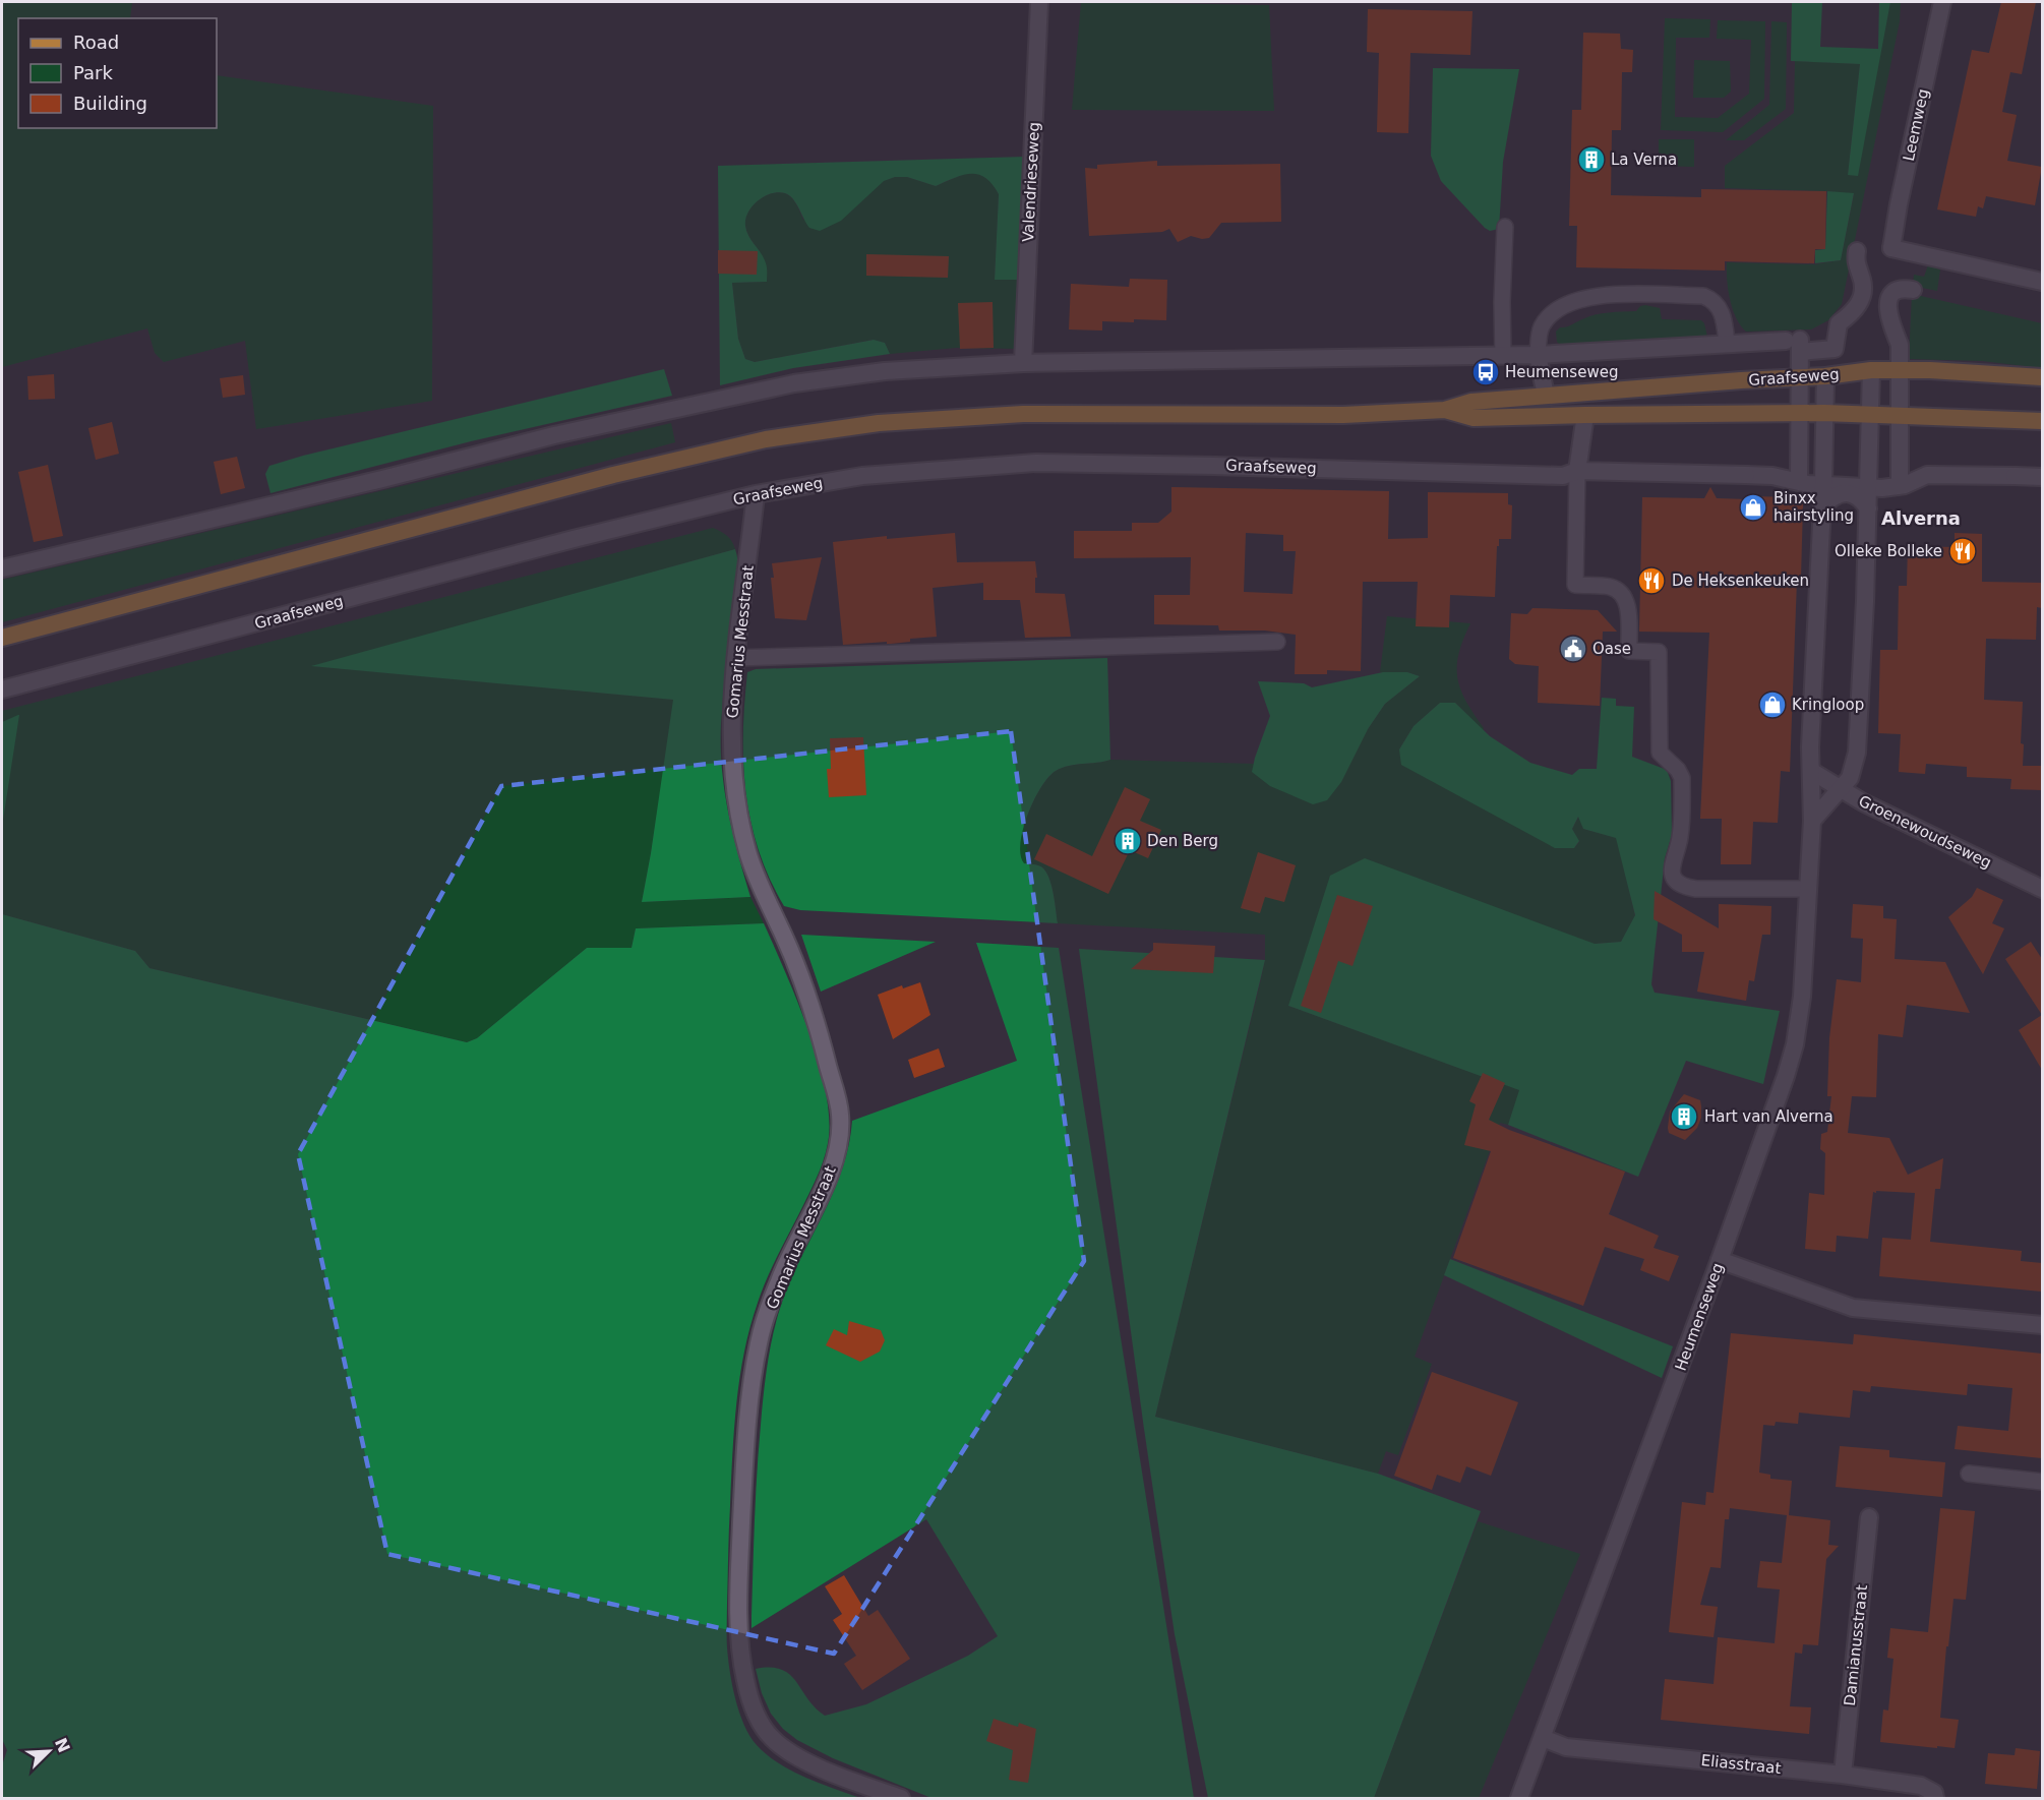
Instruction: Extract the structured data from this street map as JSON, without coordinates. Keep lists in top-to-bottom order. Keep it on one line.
{"streets":{"main road":["Graafseweg"],"street":["Leemweg","Valendrieseweg","Gomarius Messtraat","Groenewoudseweg","Heumenseweg","Damianusstraat","Eliasstraat"]},"crossings":[["Graafseweg","Gomarius Messtraat"],["Graafseweg","Heumenseweg"],["Groenewoudseweg","Heumenseweg"],["Heumenseweg","Eliasstraat"],["Damianusstraat","Eliasstraat"]],"districts":["Alverna"],"places":{"building":["La Verna","Den Berg","Hart van Alverna"],"bus stop":["Heumenseweg"],"shop":["Binxx hairstyling","Kringloop"],"restaurant":["Olleke Bolleke","De Heksenkeuken"],"public building":["Oase"]},"legend":["Road","Park","Building"],"north":"top right"}
